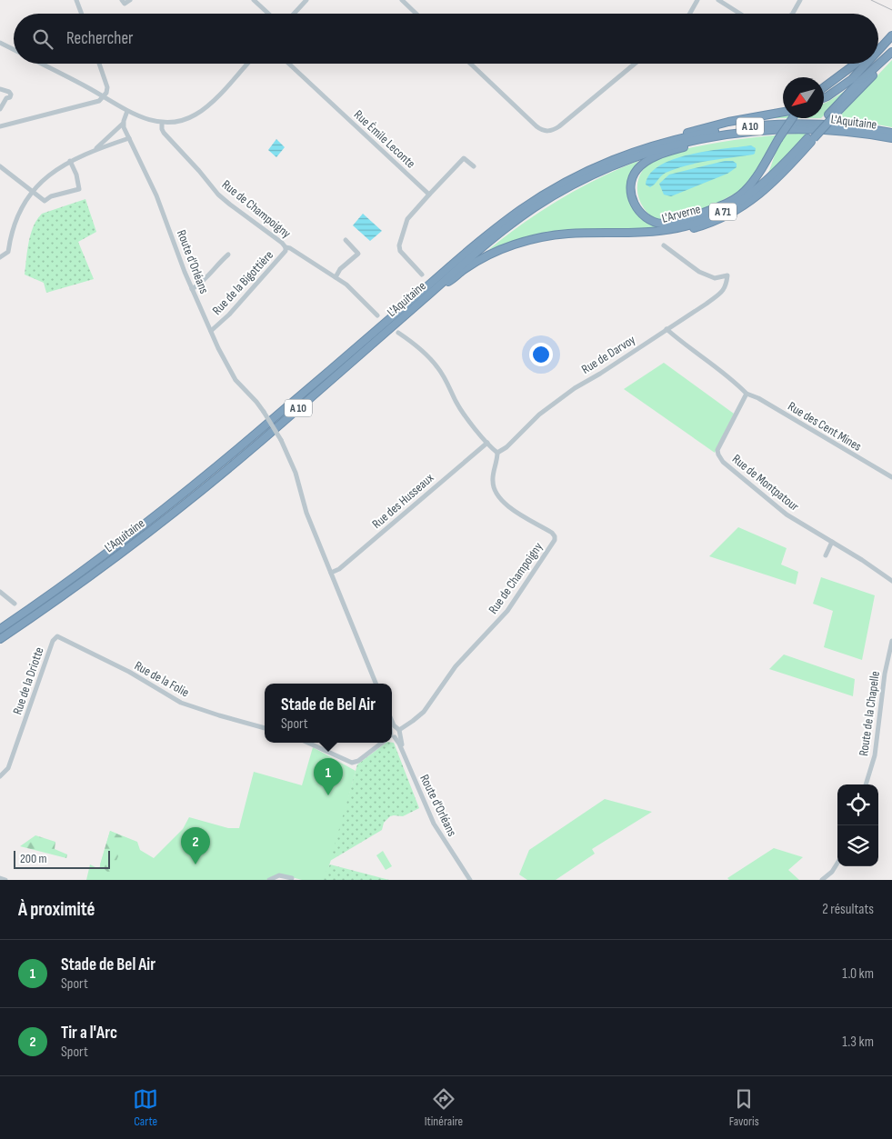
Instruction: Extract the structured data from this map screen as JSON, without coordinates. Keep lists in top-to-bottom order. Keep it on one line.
{"streets":{"highway":["L'Aquitaine","A 10","A 71"],"street":["Rue Émile Leconte","Rue de Champoigny","Route d'Orléans","Rue de la Bigottière","Rue de Darvoy","Rue des Cent Mines","Rue de Montpatour","Rue des Husseaux","Rue de la Folie","Rue de la Driotte","Route de la Chapelle"]},"crossings":[["L'Aquitaine","A 71"],["Rue de Champoigny","Route d'Orléans"],["Rue de Champoigny","Rue de la Bigottière"],["Rue de Champoigny","Rue de Darvoy"],["Route d'Orléans","Rue de la Bigottière"],["Route d'Orléans","Rue des Husseaux"],["Rue des Cent Mines","Rue de Montpatour"],["Rue de la Folie","Rue de la Driotte"]],"scale_bar":"200 m","north":"bottom left","page":{"search":"Rechercher","popup":["Stade de Bel Air","Sport"],"pins":["1","2"],"scale":"200 m","heading":["À proximité","2 résultats"],"list":[{"mark":"1","name":"Stade de Bel Air","note":"Sport","value":"1.0 km"},{"mark":"2","name":"Tir a l'Arc","note":"Sport","value":"1.3 km"}],"nav":["Carte","Itinéraire","Favoris"]}}
